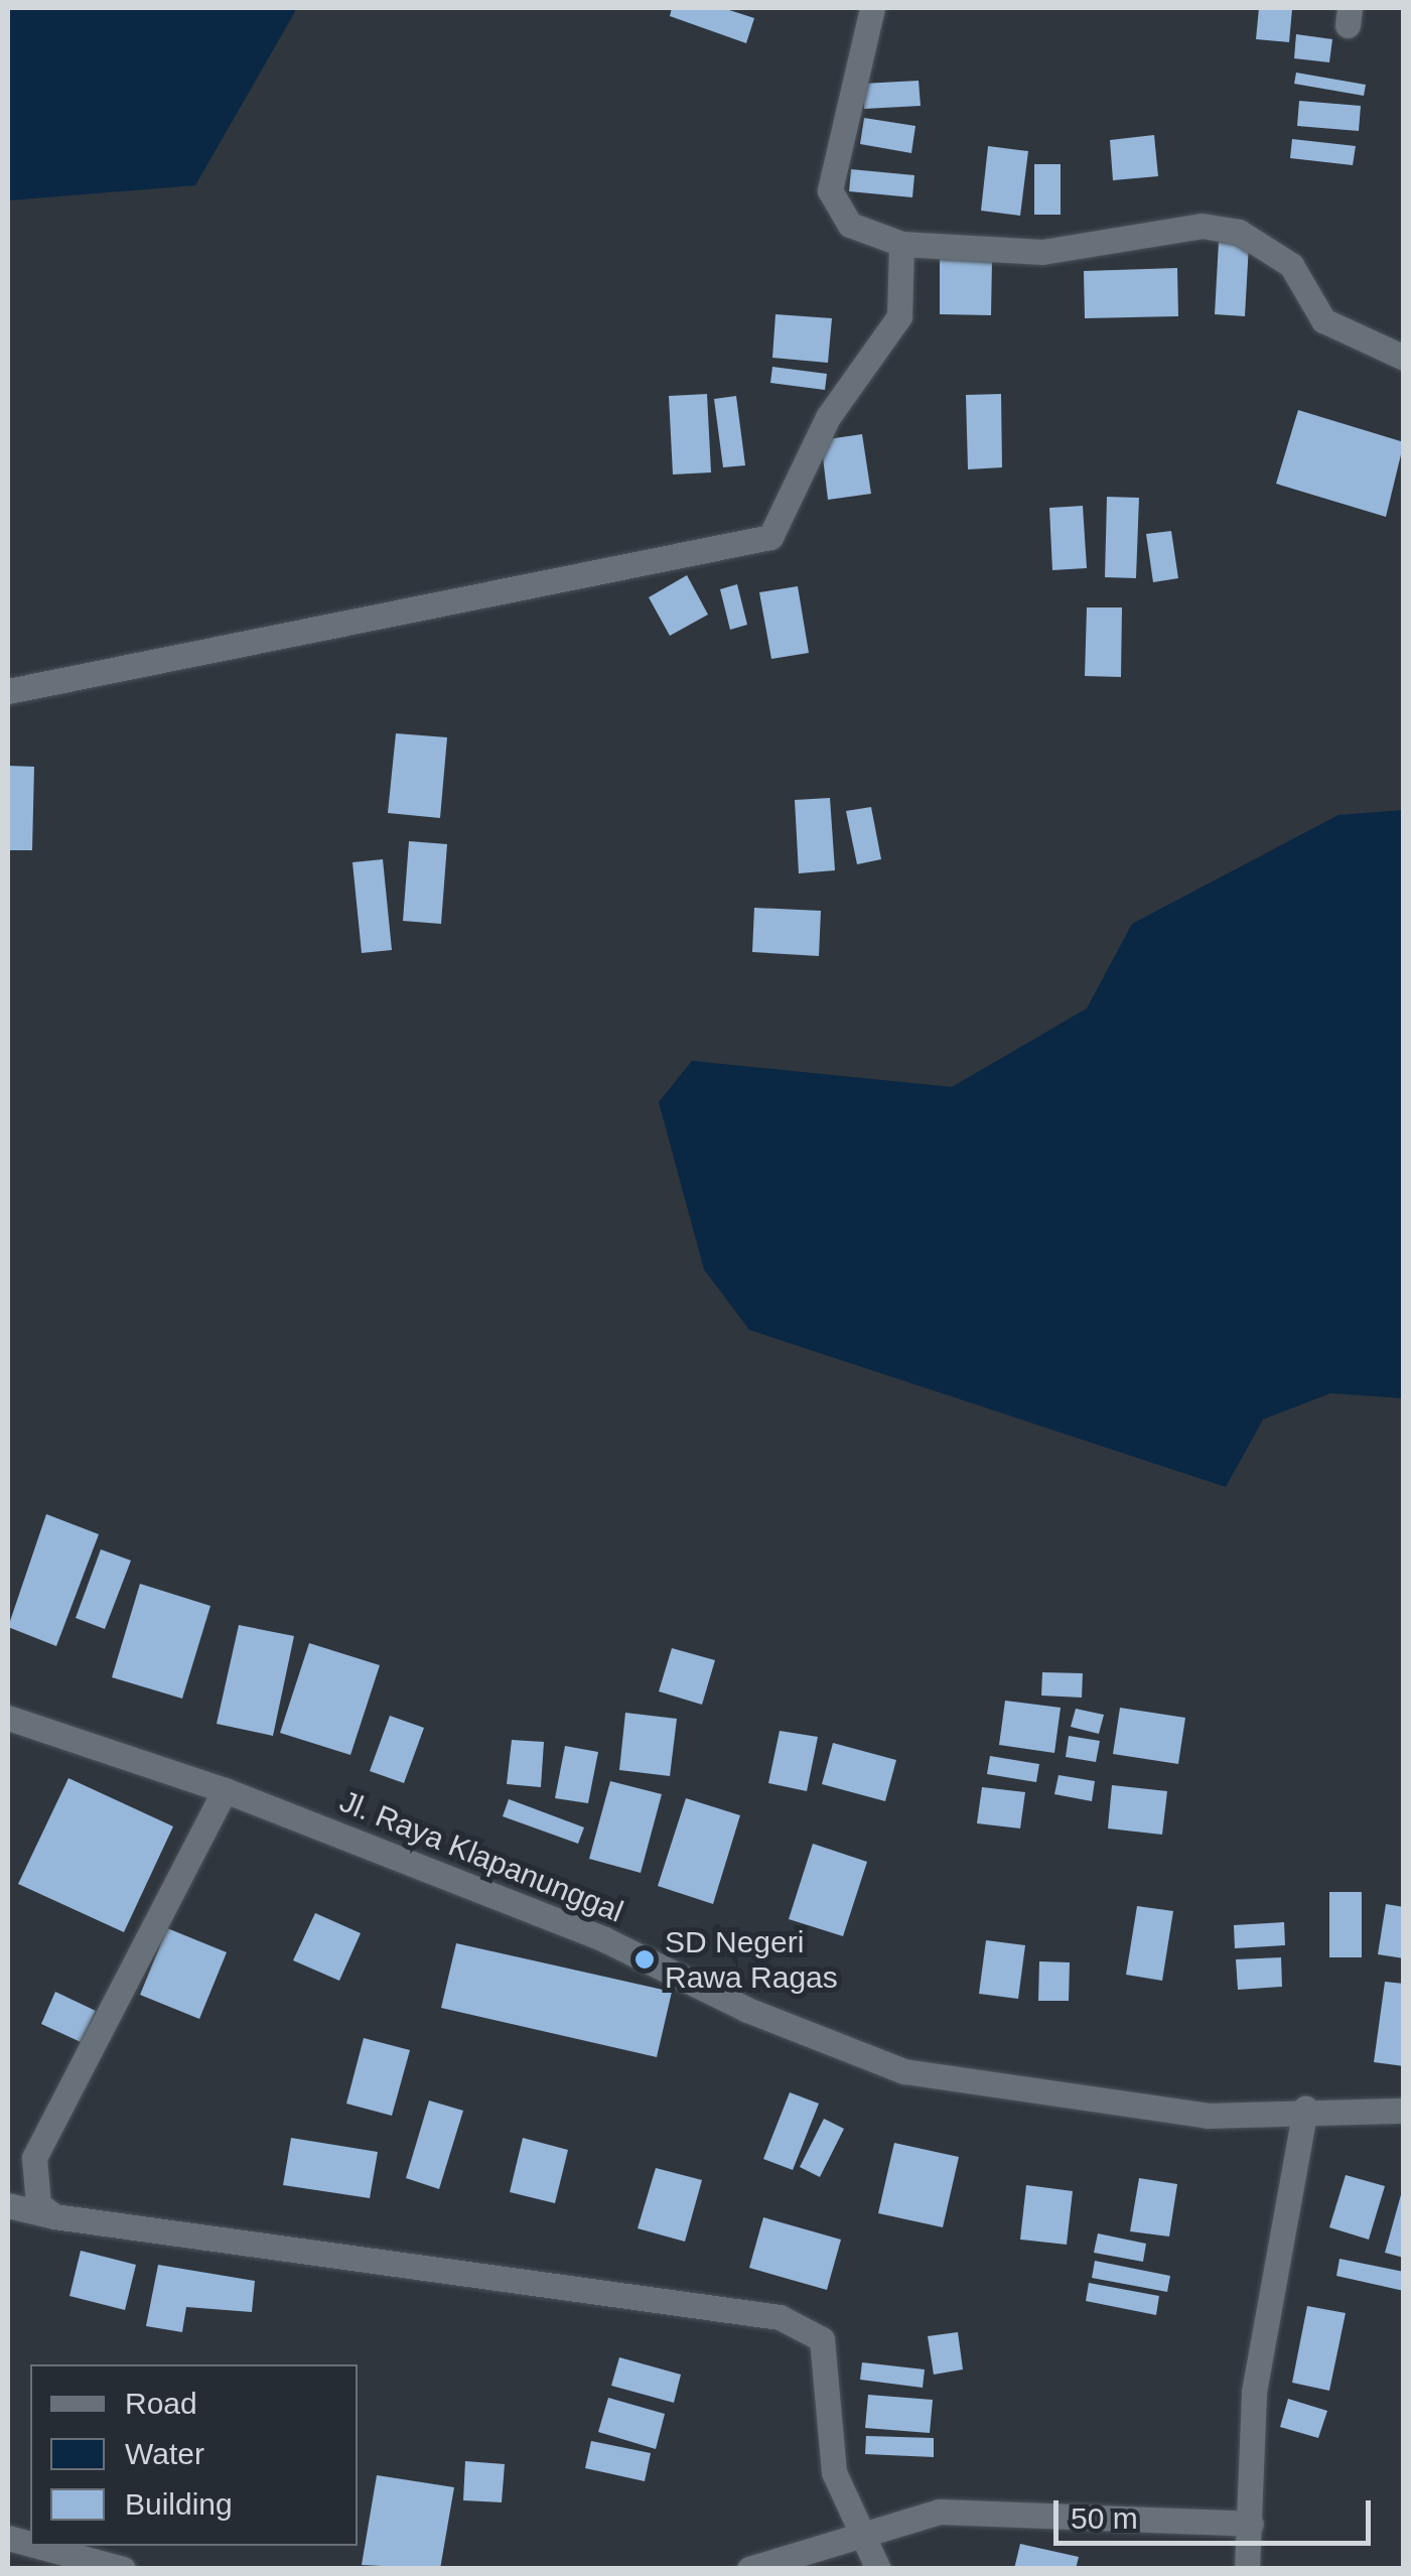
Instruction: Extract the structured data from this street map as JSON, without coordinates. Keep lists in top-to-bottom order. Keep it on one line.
{"streets":{"street":["Jl. Raya Klapanunggal"]},"places":["SD Negeri Rawa Ragas"],"legend":["Road","Water","Building"],"scale_bar":"50 m"}
